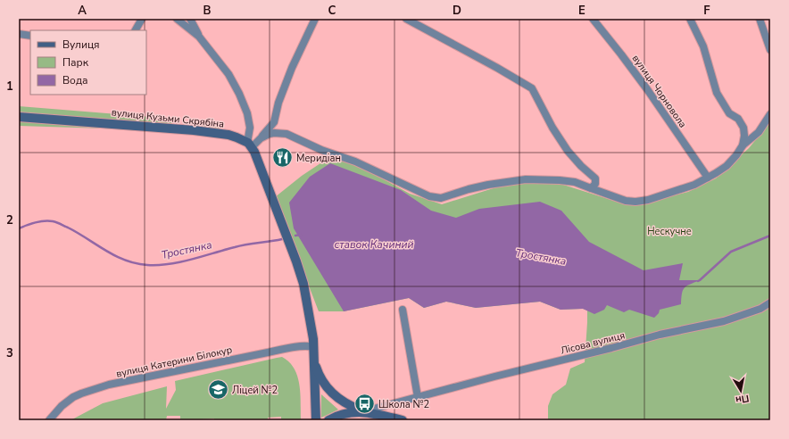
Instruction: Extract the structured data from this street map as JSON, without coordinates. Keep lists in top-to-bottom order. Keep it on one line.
{"streets":{"main road":["вулиця Кузьми Скрябіна"],"street":["вулиця Чорновола","Лісова вулиця","вулиця Катерини Білокур"]},"water":["ставок Качиний","Тростянка"],"parks":["Нескучне"],"places":{"restaurant":["Меридіан"],"school or university":["Ліцей №2"],"bus stop":["Школа №2"]},"legend":["Вулиця","Парк","Вода"],"north":"bottom","grid":{"columns":["A","B","C","D","E","F"],"rows":["1","2","3"]}}
